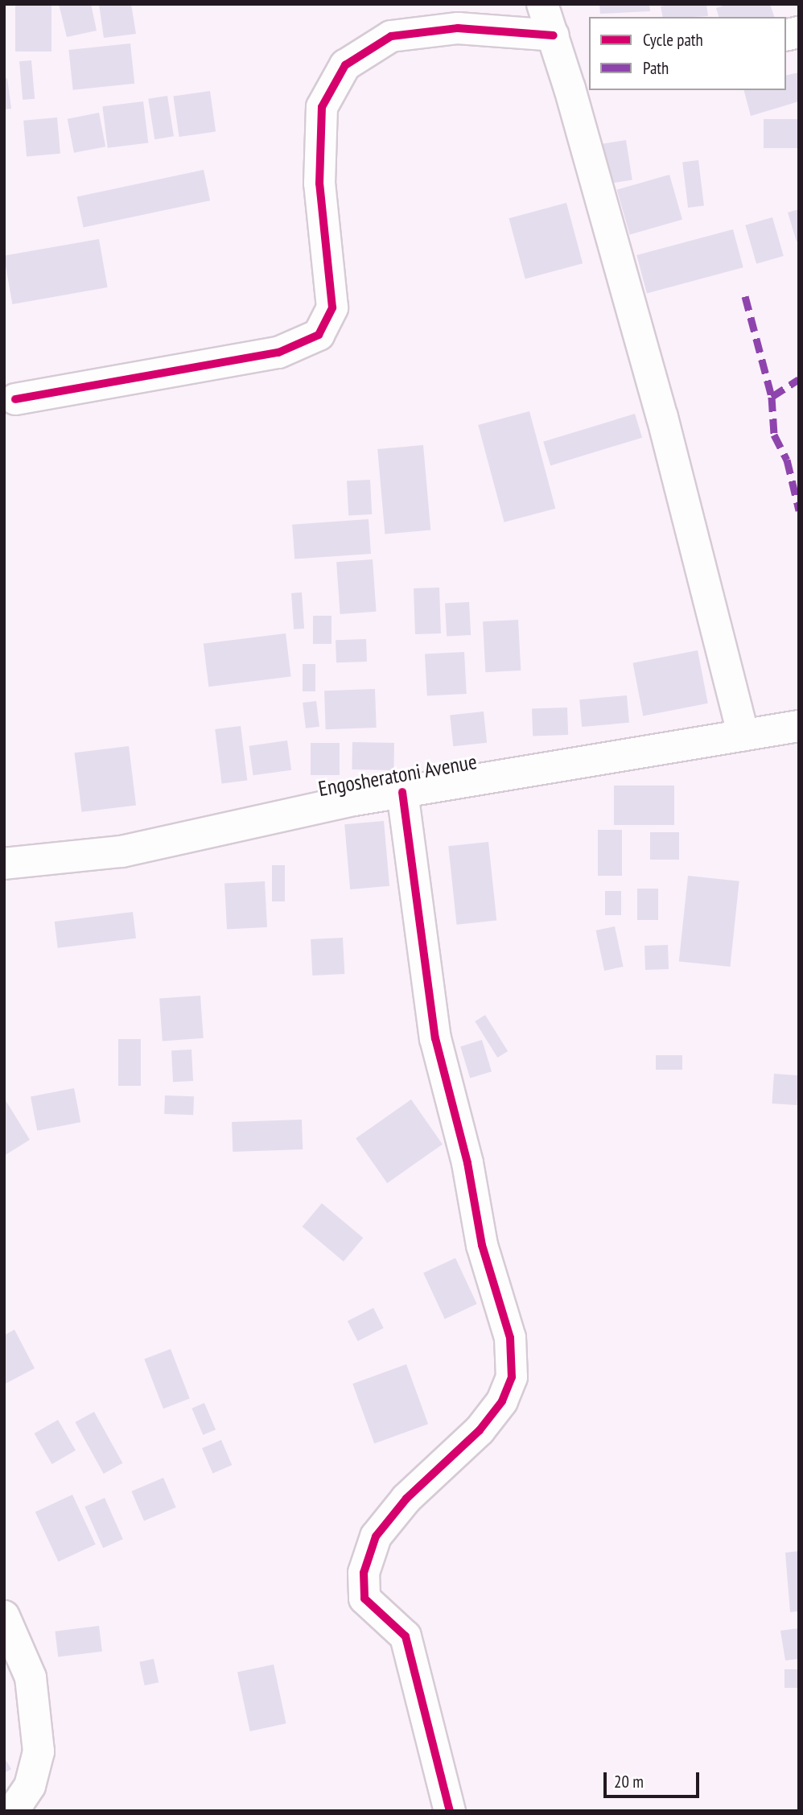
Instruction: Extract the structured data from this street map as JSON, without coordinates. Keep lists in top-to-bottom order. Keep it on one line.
{"streets":{"street":["Engosheratoni Avenue"]},"legend":["Cycle path","Path"],"scale_bar":"20 m"}
